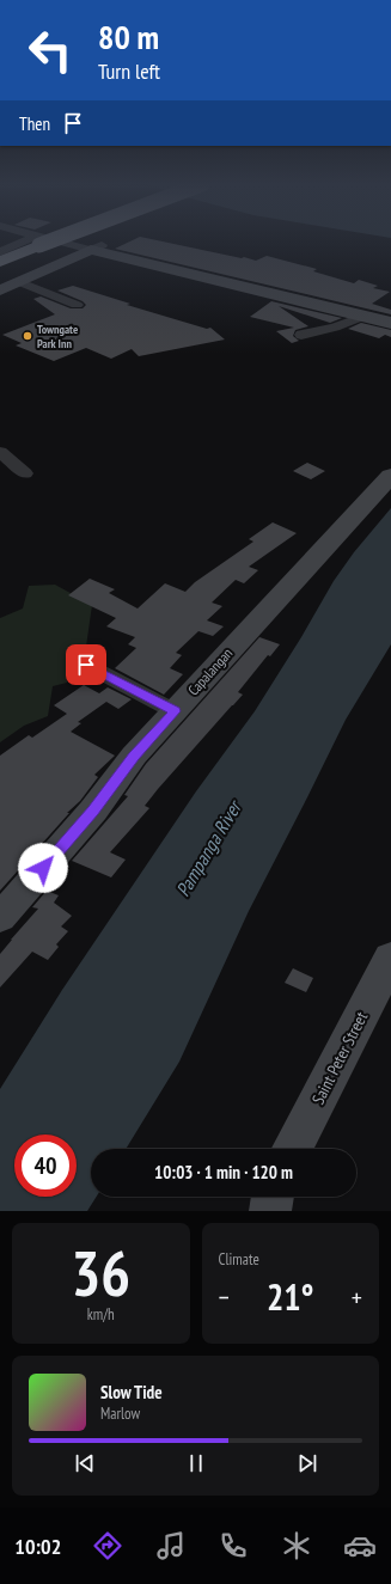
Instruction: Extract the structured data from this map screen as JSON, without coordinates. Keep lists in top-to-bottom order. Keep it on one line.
{"streets":{"main road":["Capalangan","Saint Peter Street"]},"water":["Pampanga River"],"places":["Towngate Park Inn"],"page":{"turn":["80 m","Turn left"],"then":"Then","limit":"40","trip":"10:03 · 1 min · 120 m","tile":[["36","km/h"],"Climate"],"heat":["−","21°","+"],"song":["Slow Tide","Marlow"],"tabs":"10:02"}}
